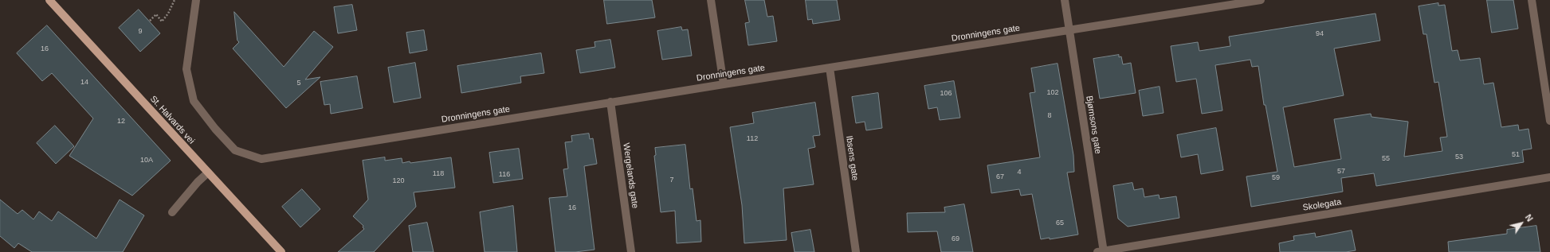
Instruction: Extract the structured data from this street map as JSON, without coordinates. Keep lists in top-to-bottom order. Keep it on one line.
{"streets":{"main road":["St. Halvards vei"],"street":["Dronningens gate","Bjørnsons gate","Ibsens gate","Wergelands gate","Skolegata"]},"crossings":[["Dronningens gate","Bjørnsons gate"],["Dronningens gate","Ibsens gate"],["Dronningens gate","Wergelands gate"],["Bjørnsons gate","Skolegata"]],"house_numbers":["9","94","16","14","5","102","106","8","12","112","51","53","55","10A","57","4","118","116","67","59","7","120","16","65","69"],"north":"top right"}
